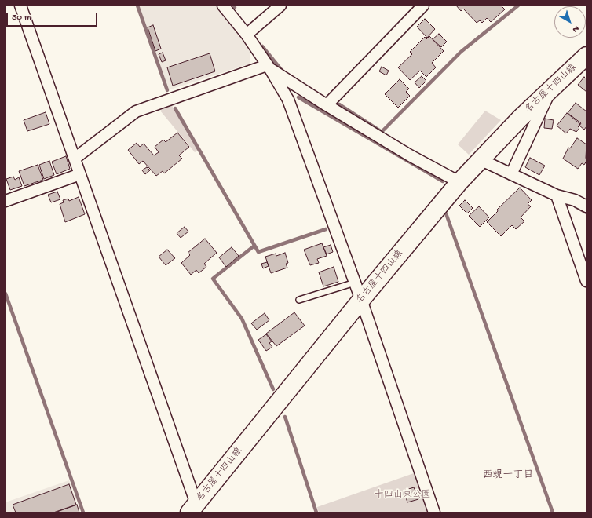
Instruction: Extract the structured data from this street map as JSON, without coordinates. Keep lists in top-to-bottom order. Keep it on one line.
{"streets":{"main road":["名古屋十四山線"]},"districts":["西蜆一丁目"],"parks":["十四山東公園"],"scale_bar":"50 m","north":"bottom right"}
